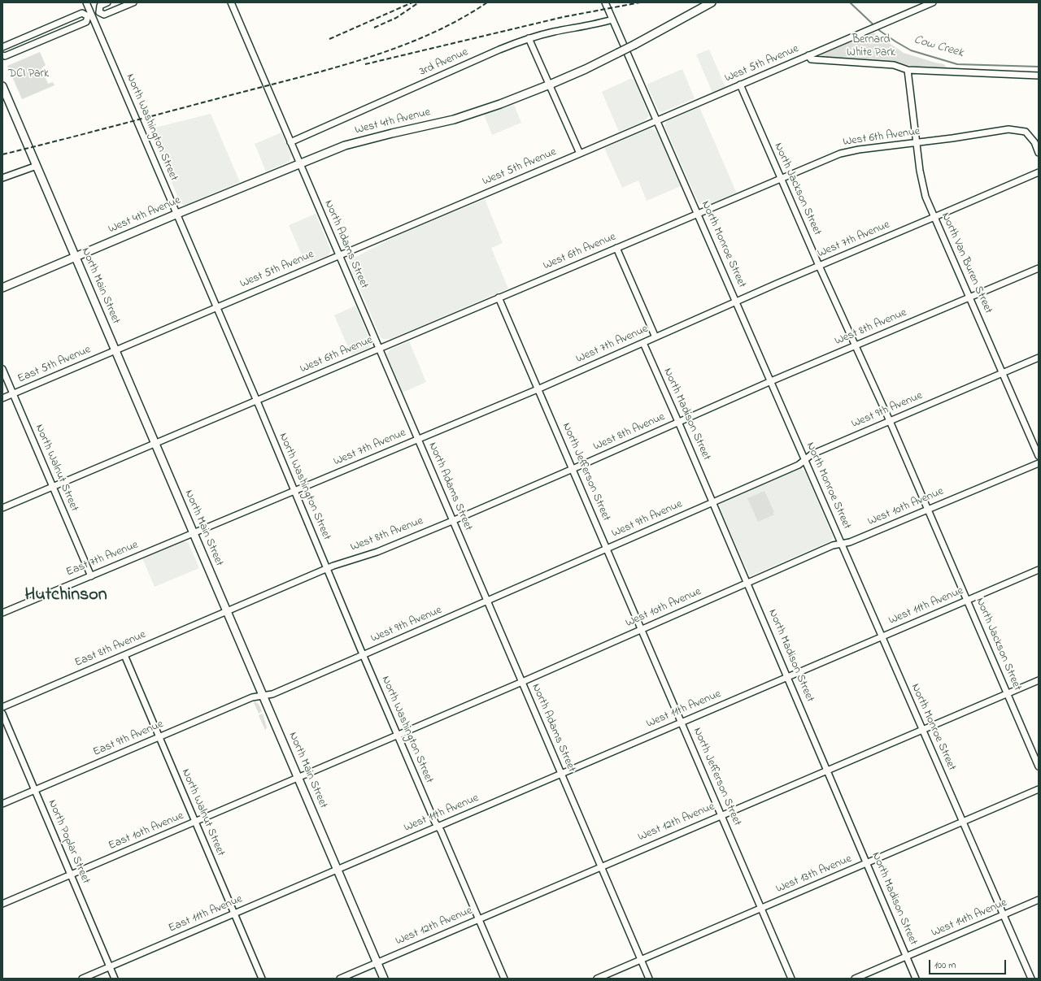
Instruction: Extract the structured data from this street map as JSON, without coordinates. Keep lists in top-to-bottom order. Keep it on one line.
{"streets":{"main road":["West 4th Avenue","North Main Street"],"street":["3rd Avenue","West 5th Avenue","North Washington Street","West 6th Avenue","North Jackson Street","West 7th Avenue","North Adams Street","North Monroe Street","North Van Buren Street","West 8th Avenue","East 5th Avenue","West 9th Avenue","North Madison Street","North Walnut Street","North Jefferson Street","West 10th Avenue","East 7th Avenue","West 11th Avenue","East 8th Avenue","East 9th Avenue","West 12th Avenue","East 10th Avenue","North Poplar Street","West 13th Avenue","East 11th Avenue","West 14th Avenue"]},"crossings":[["3rd Avenue","North Adams Street"],["3rd Avenue","North Monroe Street"],["West 5th Avenue","North Washington Street"],["West 5th Avenue","North Jackson Street"],["West 5th Avenue","North Adams Street"],["West 5th Avenue","North Monroe Street"],["West 5th Avenue","North Main Street"],["West 5th Avenue","East 5th Avenue"],["West 4th Avenue","North Washington Street"],["West 4th Avenue","North Adams Street"],["West 4th Avenue","North Main Street"],["North Washington Street","West 6th Avenue"],["North Washington Street","West 7th Avenue"],["North Washington Street","West 8th Avenue"],["North Washington Street","West 9th Avenue"],["North Washington Street","West 10th Avenue"],["North Washington Street","West 11th Avenue"],["North Washington Street","West 12th Avenue"],["West 6th Avenue","North Jackson Street"],["West 6th Avenue","North Adams Street"],["West 6th Avenue","North Monroe Street"],["West 6th Avenue","North Van Buren Street"],["West 6th Avenue","North Main Street"],["West 6th Avenue","North Walnut Street"],["West 6th Avenue","North Jefferson Street"],["North Jackson Street","West 7th Avenue"],["North Jackson Street","West 8th Avenue"],["North Jackson Street","West 9th Avenue"],["North Jackson Street","West 10th Avenue"],["North Jackson Street","West 11th Avenue"],["North Jackson Street","West 12th Avenue"],["West 7th Avenue","North Adams Street"],["West 7th Avenue","North Monroe Street"],["West 7th Avenue","North Van Buren Street"],["West 7th Avenue","North Main Street"],["West 7th Avenue","North Madison Street"],["West 7th Avenue","North Jefferson Street"],["West 7th Avenue","East 7th Avenue"],["North Adams Street","West 8th Avenue"],["North Adams Street","West 9th Avenue"],["North Adams Street","West 10th Avenue"],["North Adams Street","West 11th Avenue"],["North Adams Street","West 12th Avenue"],["North Adams Street","West 13th Avenue"],["North Monroe Street","West 8th Avenue"],["North Monroe Street","West 9th Avenue"],["North Monroe Street","West 10th Avenue"],["North Monroe Street","West 11th Avenue"],["North Monroe Street","West 12th Avenue"],["North Monroe Street","West 13th Avenue"],["North Monroe Street","West 14th Avenue"],["North Van Buren Street","West 8th Avenue"],["North Van Buren Street","West 9th Avenue"],["North Main Street","West 8th Avenue"],["North Main Street","East 5th Avenue"],["North Main Street","West 9th Avenue"],["North Main Street","West 10th Avenue"],["North Main Street","East 7th Avenue"],["North Main Street","West 11th Avenue"],["North Main Street","East 8th Avenue"],["North Main Street","East 9th Avenue"],["North Main Street","West 12th Avenue"],["North Main Street","East 10th Avenue"],["North Main Street","East 11th Avenue"],["West 8th Avenue","North Madison Street"],["West 8th Avenue","North Jefferson Street"],["West 8th Avenue","East 8th Avenue"],["East 5th Avenue","North Walnut Street"],["West 9th Avenue","North Madison Street"],["West 9th Avenue","North Jefferson Street"],["West 9th Avenue","East 9th Avenue"],["North Madison Street","West 10th Avenue"],["North Madison Street","West 11th Avenue"],["North Madison Street","West 12th Avenue"],["North Madison Street","West 13th Avenue"],["North Madison Street","West 14th Avenue"],["North Walnut Street","East 7th Avenue"],["North Walnut Street","East 8th Avenue"],["North Walnut Street","East 9th Avenue"],["North Walnut Street","East 10th Avenue"],["North Walnut Street","East 11th Avenue"],["North Jefferson Street","West 10th Avenue"],["North Jefferson Street","West 11th Avenue"],["North Jefferson Street","West 12th Avenue"],["North Jefferson Street","West 13th Avenue"],["West 10th Avenue","East 10th Avenue"],["West 11th Avenue","East 11th Avenue"],["East 9th Avenue","North Poplar Street"],["East 10th Avenue","North Poplar Street"],["North Poplar Street","East 11th Avenue"]],"districts":["Hutchinson"],"water":["Cow Creek"],"parks":["Bernard White Park","DCI Park"],"scale_bar":"100 m"}
